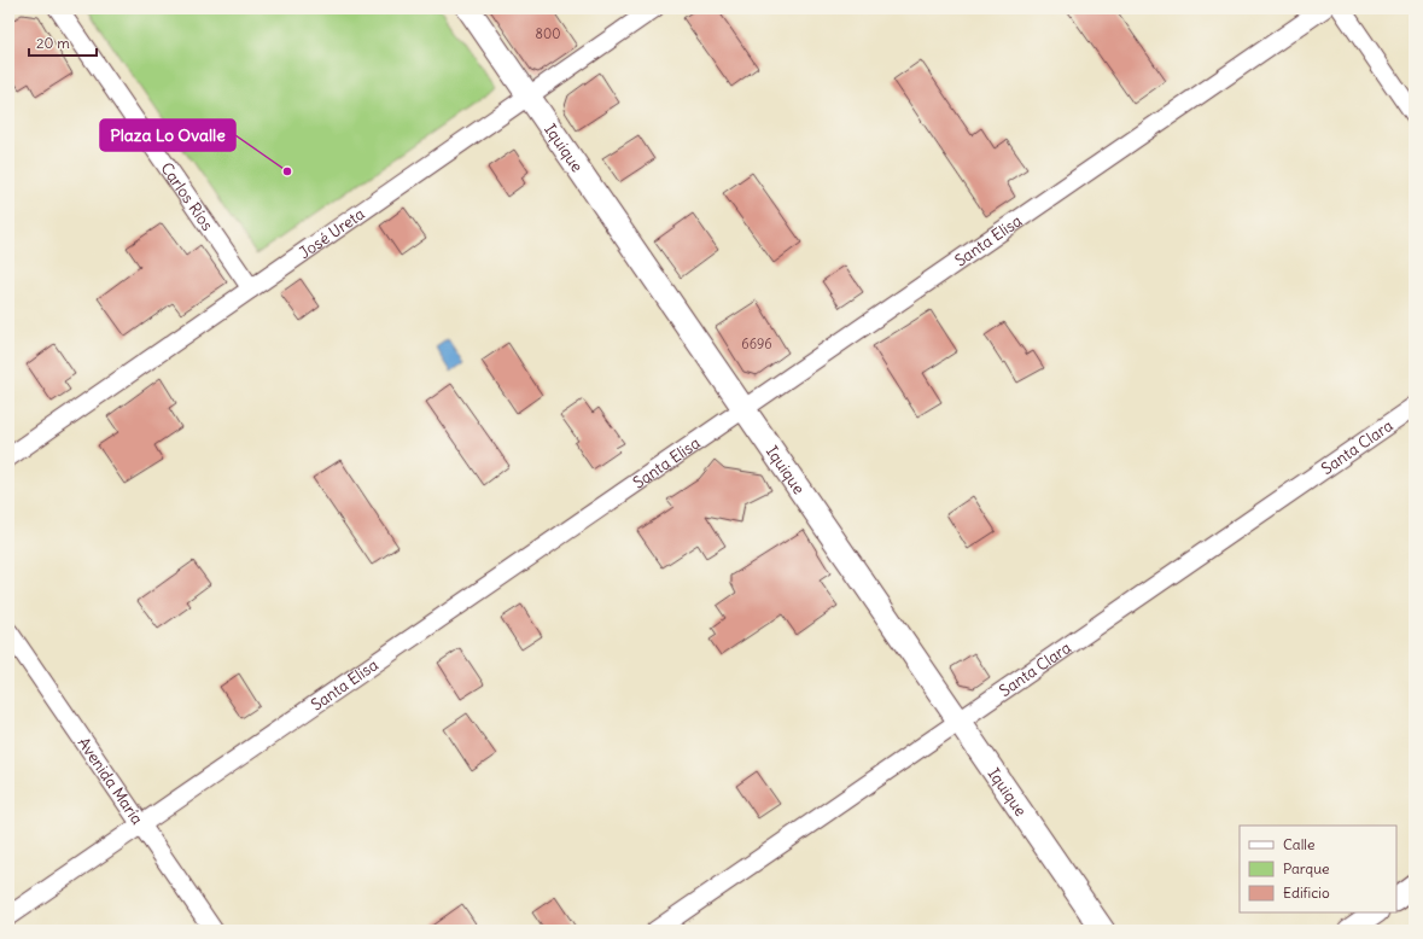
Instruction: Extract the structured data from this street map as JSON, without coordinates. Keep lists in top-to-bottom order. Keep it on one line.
{"streets":{"street":["Iquique","Carlos Ríos","José Ureta","Santa Elisa","Santa Clara","Avenida María"]},"crossings":[["Iquique","José Ureta"],["Iquique","Santa Elisa"],["Iquique","Santa Clara"],["Carlos Ríos","José Ureta"],["Santa Elisa","Avenida María"]],"places":["Plaza Lo Ovalle"],"house_numbers":["800","6696"],"legend":["Calle","Parque","Edificio"],"scale_bar":"20 m"}
